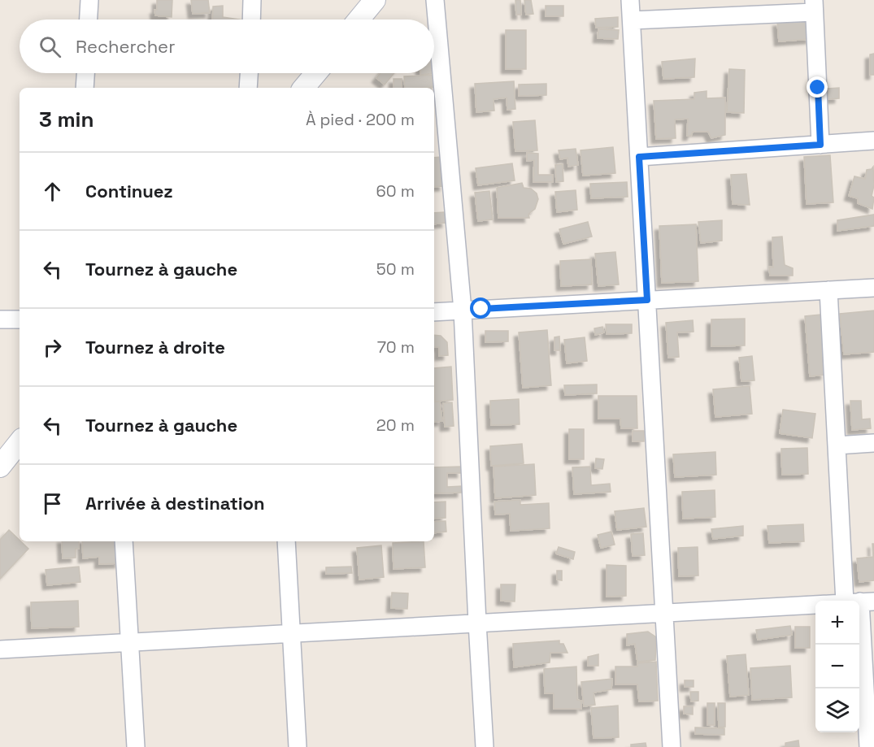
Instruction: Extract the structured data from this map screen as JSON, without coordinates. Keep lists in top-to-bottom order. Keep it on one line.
{"page":{"search":"Rechercher","heading":["3 min","À pied · 200 m"],"list":[["Continuez","60 m"],["Tournez à gauche","50 m"],["Tournez à droite","70 m"],["Tournez à gauche","20 m"],"Arrivée à destination"],"map_buttons":["+","−"]}}
